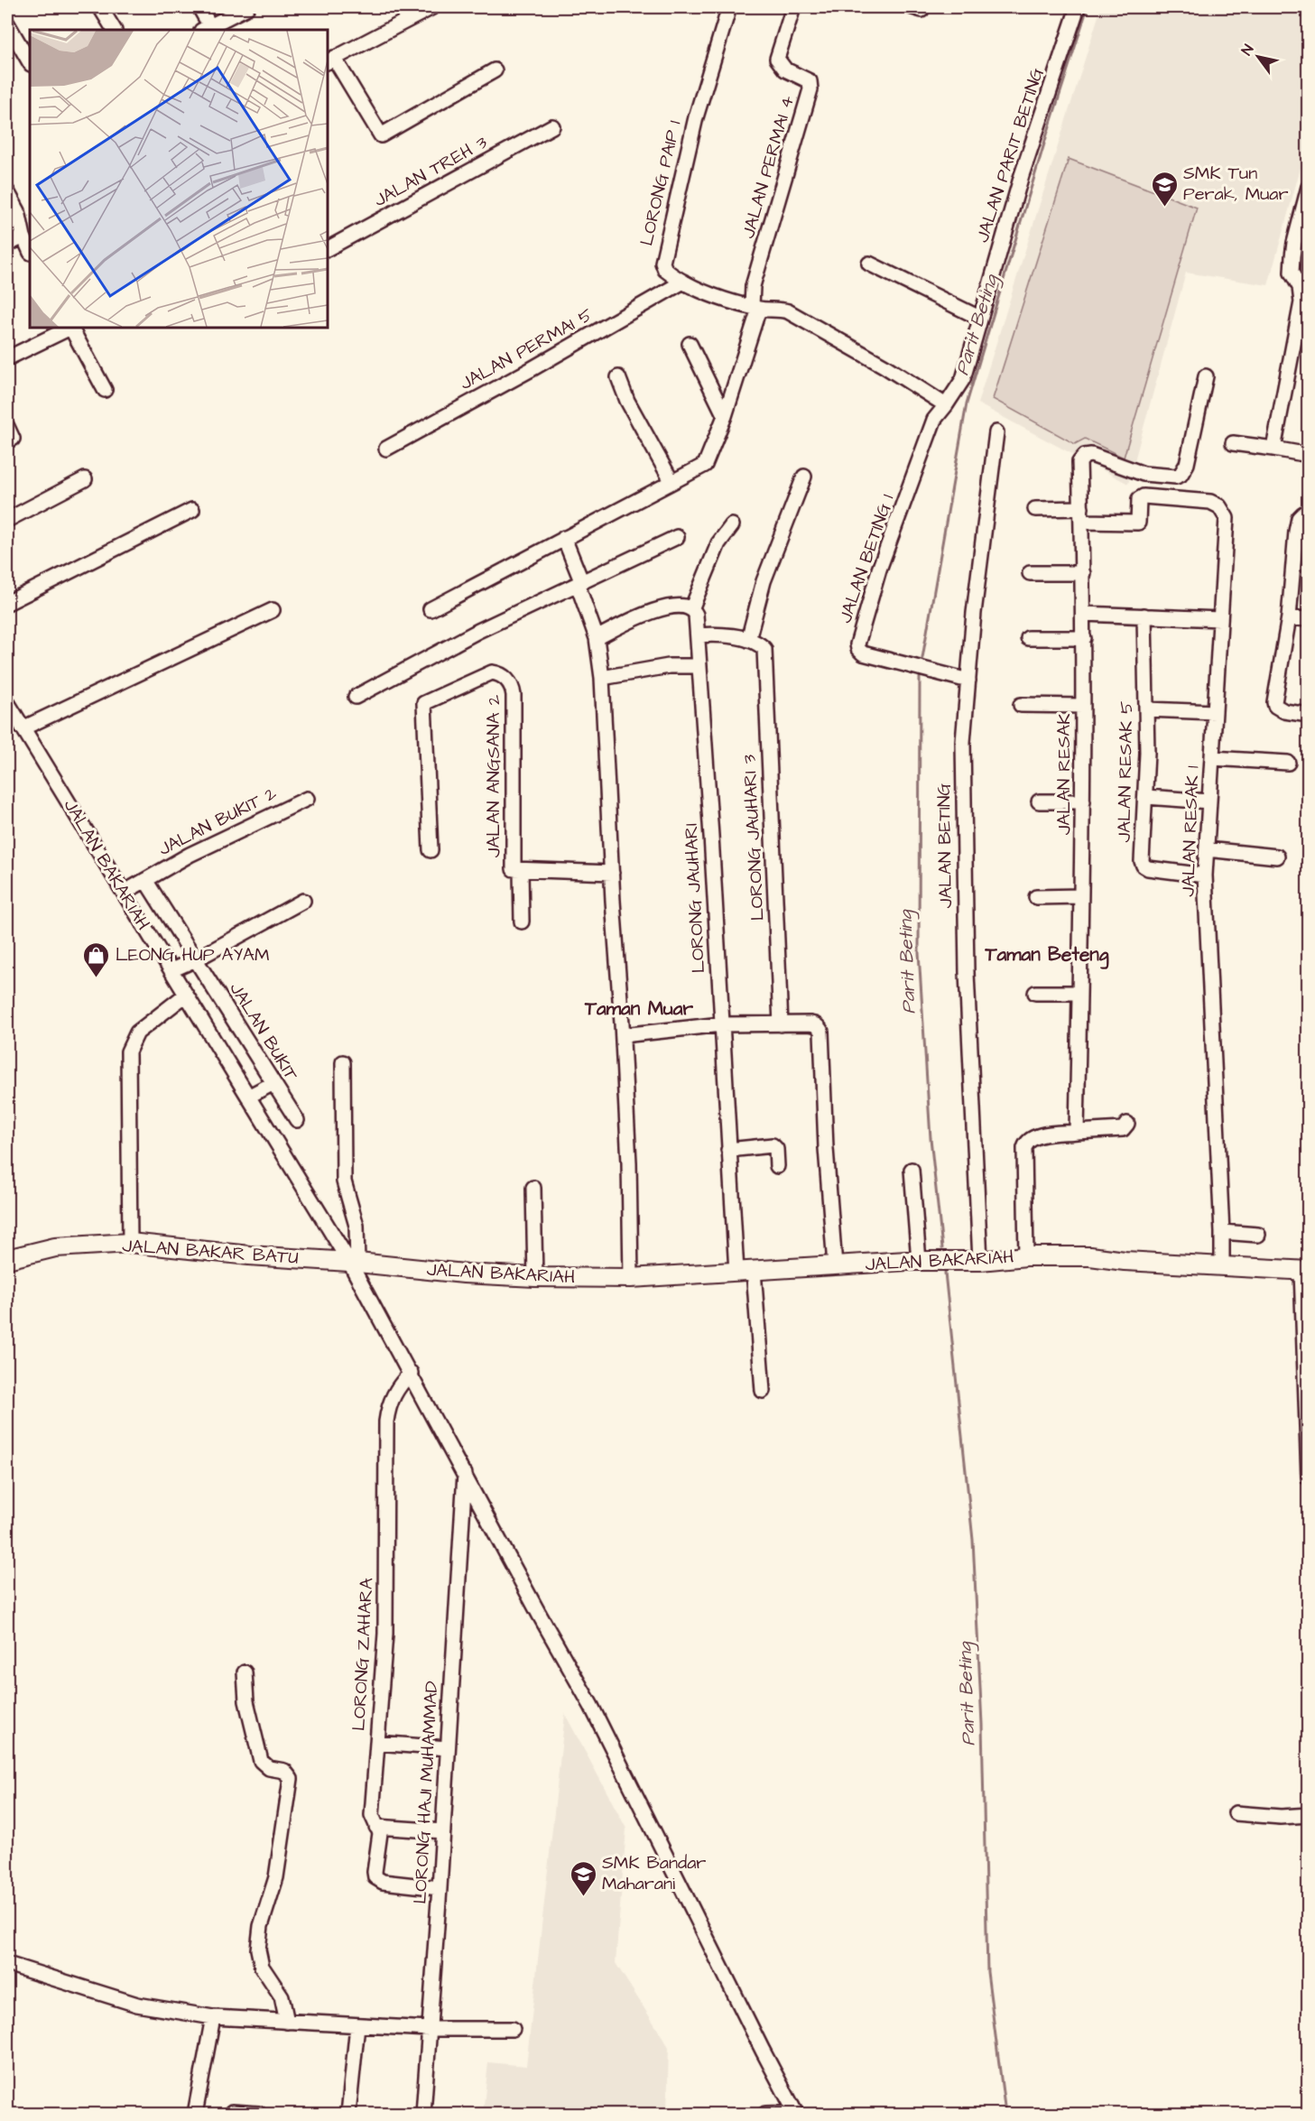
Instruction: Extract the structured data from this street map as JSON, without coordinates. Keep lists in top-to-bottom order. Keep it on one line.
{"streets":{"main road":["JALAN BAKARIAH","JALAN BAKAR BATU"],"street":["JALAN PARIT BETING","JALAN PERMAI 4","JALAN TREH 3","LORONG PAIP 1","JALAN PERMAI 5","JALAN BETING 1","JALAN RESAK 5","JALAN RESAK","JALAN ANGSANA 2","JALAN BUKIT 2","JALAN RESAK 1","LORONG JAUHARI 3","JALAN BETING","LORONG JAUHARI","JALAN BUKIT","LORONG ZAHARA","LORONG HAJI MUHAMMAD"]},"crossings":[["JALAN PARIT BETING","LORONG PAIP 1"],["JALAN PARIT BETING","JALAN BETING 1"],["JALAN PERMAI 4","LORONG PAIP 1"],["LORONG PAIP 1","JALAN PERMAI 5"],["LORONG PAIP 1","JALAN BETING 1"],["JALAN BETING 1","JALAN BETING"],["JALAN RESAK 5","JALAN RESAK 1"],["JALAN RESAK","JALAN RESAK 1"],["JALAN BUKIT 2","JALAN BAKARIAH"],["JALAN BUKIT 2","JALAN BUKIT"],["JALAN RESAK 1","JALAN BAKARIAH"],["JALAN BETING","JALAN BAKARIAH"],["JALAN BAKARIAH","LORONG JAUHARI"],["JALAN BAKARIAH","JALAN BAKAR BATU"],["LORONG ZAHARA","LORONG HAJI MUHAMMAD"]],"districts":["Taman Beteng","Taman Muar"],"water":["Parit Beting"],"places":{"school or university":["SMK Tun Perak, Muar","SMK Bandar Maharani"],"shop":["LEONG HUP AYAM"]},"north":"top left"}
